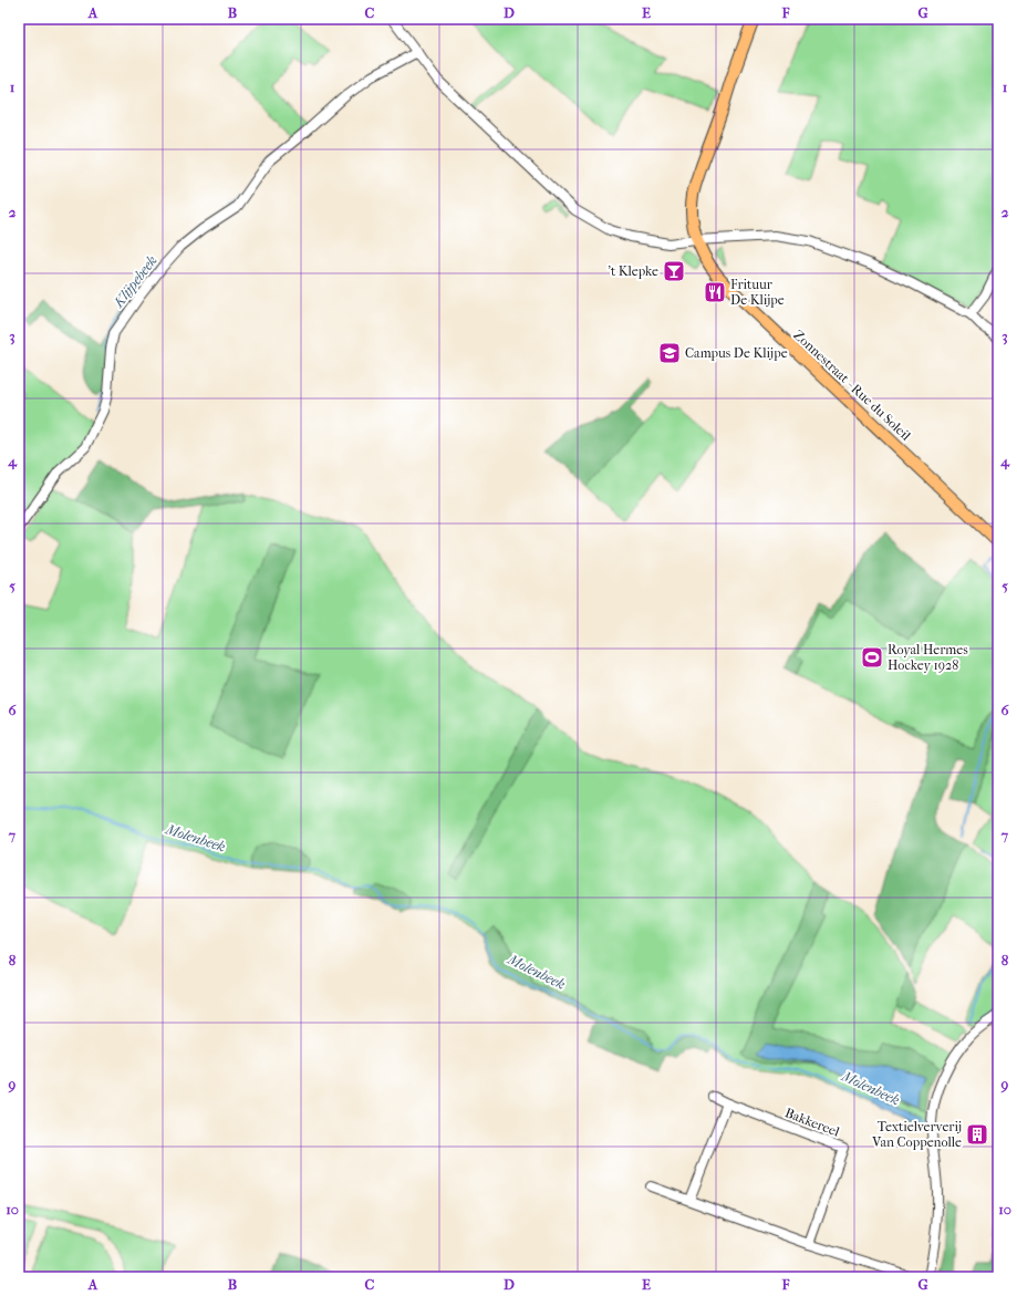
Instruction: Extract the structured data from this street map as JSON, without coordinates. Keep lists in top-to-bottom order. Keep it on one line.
{"streets":{"main road":["Zonnestraat - Rue du Soleil"],"street":["Bakkereel"]},"water":["Klijpebeek","Molenbeek"],"places":{"bar":["'t Klepke"],"restaurant":["Frituur De Klijpe"],"school or university":["Campus De Klijpe"],"sports":["Royal Hermes Hockey 1928"],"building":["Textielververij Van Coppenolle"]},"grid":{"columns":["A","B","C","D","E","F","G"],"rows":["1","2","3","4","5","6","7","8","9","10"]}}
